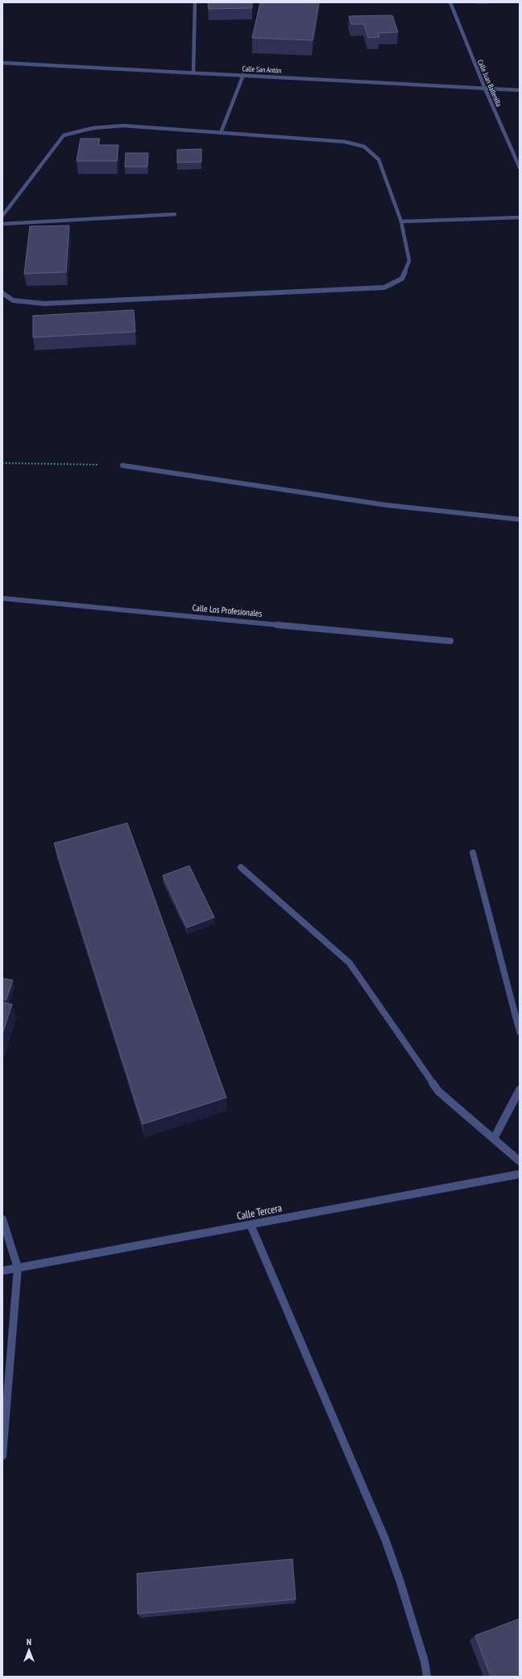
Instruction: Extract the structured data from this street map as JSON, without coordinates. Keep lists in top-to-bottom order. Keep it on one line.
{"streets":{"street":["Calle San Antón","Calle Juan Ballenilla","Calle Los Profesionales","Calle Tercera"]},"crossings":[["Calle San Antón","Calle Juan Ballenilla"]],"north":"top"}
